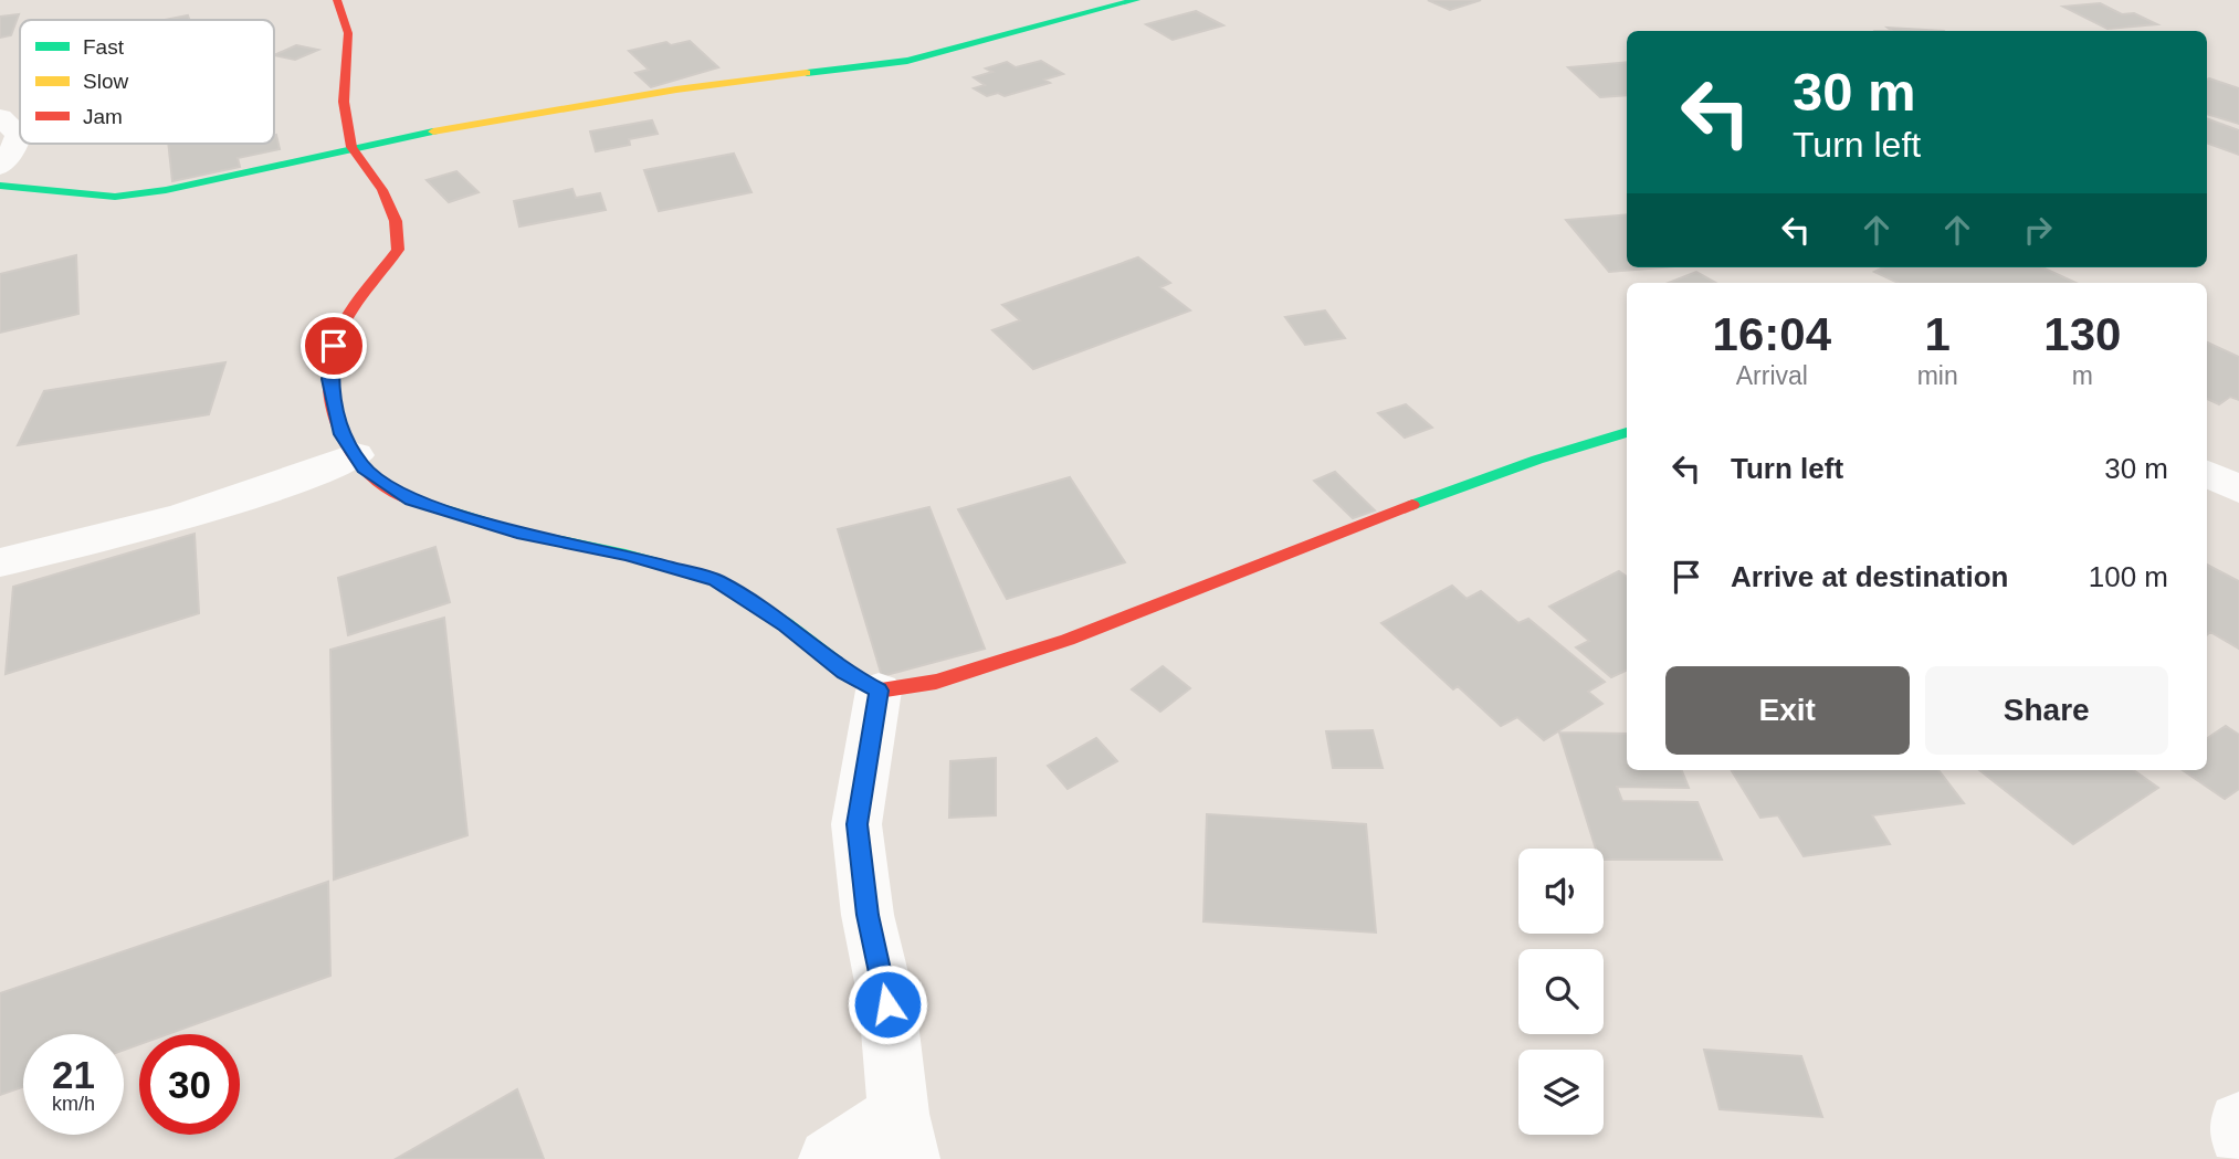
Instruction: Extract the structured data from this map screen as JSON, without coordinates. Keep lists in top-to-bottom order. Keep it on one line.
{"legend":["Fast","Slow","Jam"],"page":{"turn":["30 m","Turn left"],"eta":["16:04","Arrival","1","min","130","m"],"list":[{"name":"Turn left","value":"30 m"},{"name":"Arrive at destination","value":"100 m"}],"buttons":["Exit","Share"],"speed":"21 km/h","limit":"30"}}
